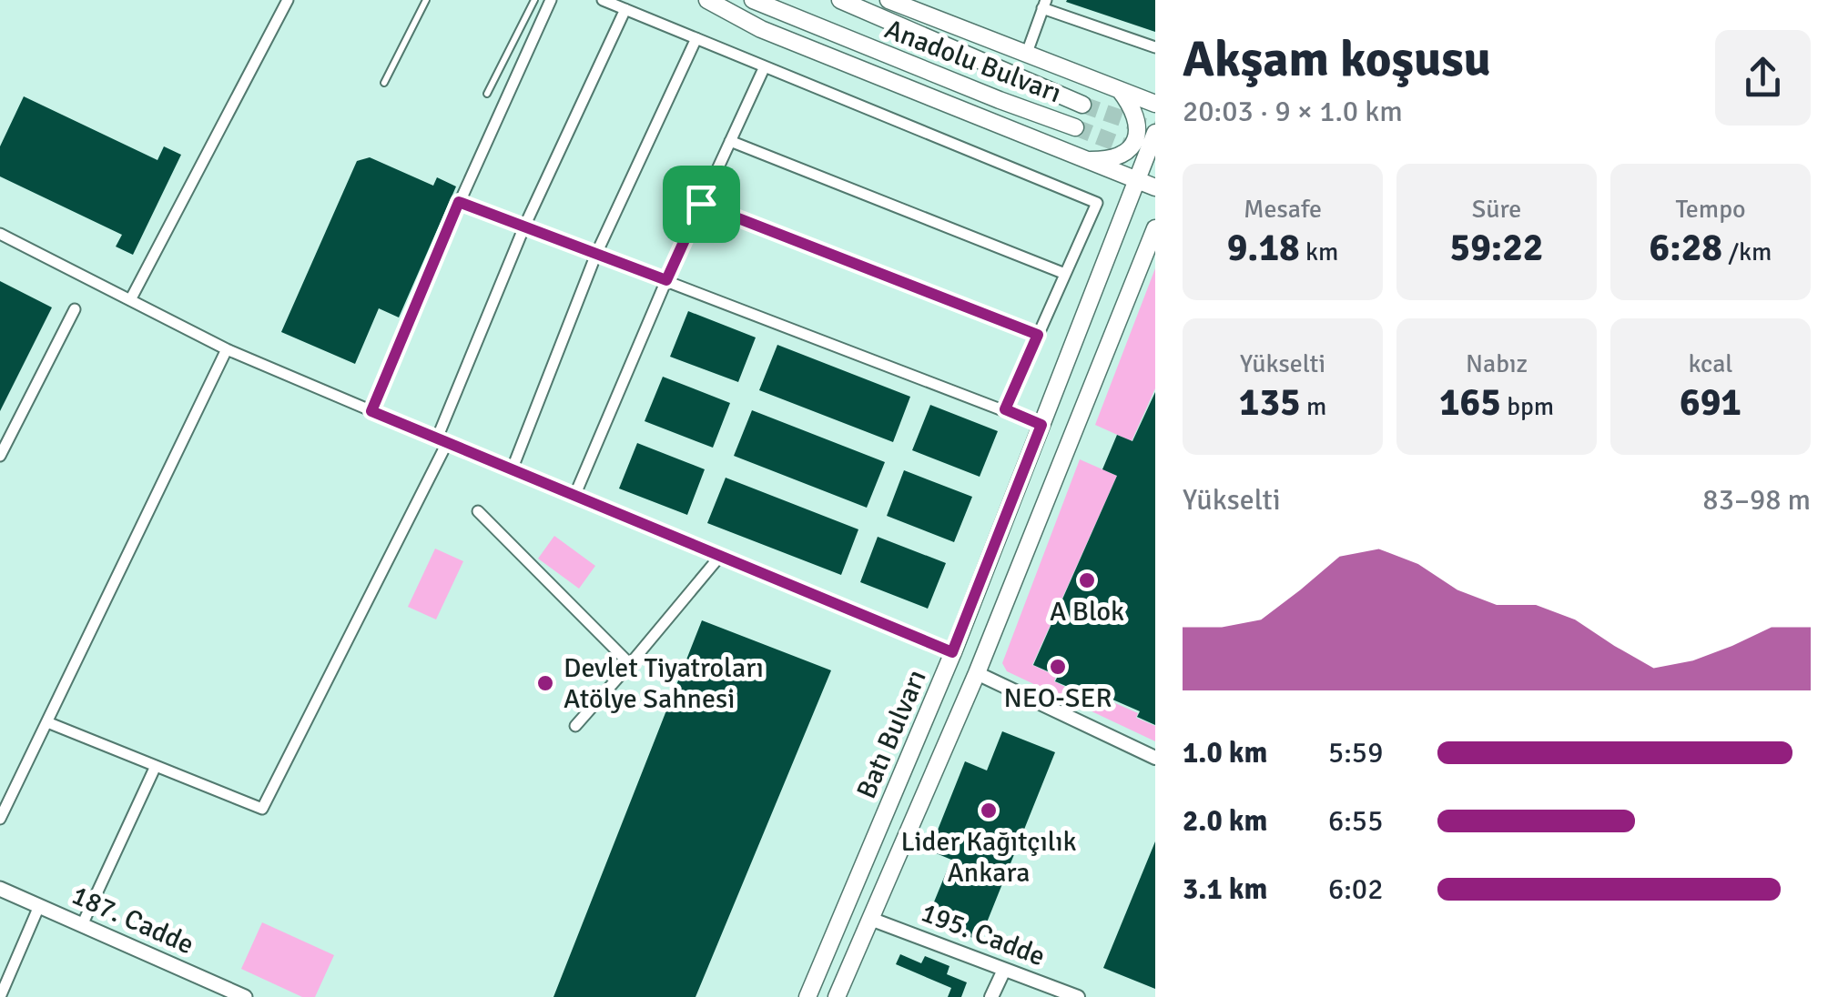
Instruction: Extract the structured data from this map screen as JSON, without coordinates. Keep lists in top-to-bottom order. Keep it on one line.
{"streets":{"main road":["Anadolu Bulvarı","Batı Bulvarı","187. Cadde"],"street":["195. Cadde"]},"crossings":[["Batı Bulvarı","195. Cadde"]],"places":["A Blok","NEO-SER","Devlet Tiyatroları Atölye Sahnesi","Lider Kağıtçılık Ankara"],"page":{"heading":["Akşam koşusu","20:03 · 9 × 1.0 km"],"stats":[["Mesafe","9.18 km"],["Süre","59:22"],["Tempo","6:28 /km"],["Yükselti","135 m"],["Nabız","165 bpm"],["kcal","691"]],"chart":["Yükselti","83–98 m"],"list":[{"name":"1.0 km","note":"5:59"},{"name":"2.0 km","note":"6:55"},{"name":"3.1 km","note":"6:02"}]}}
